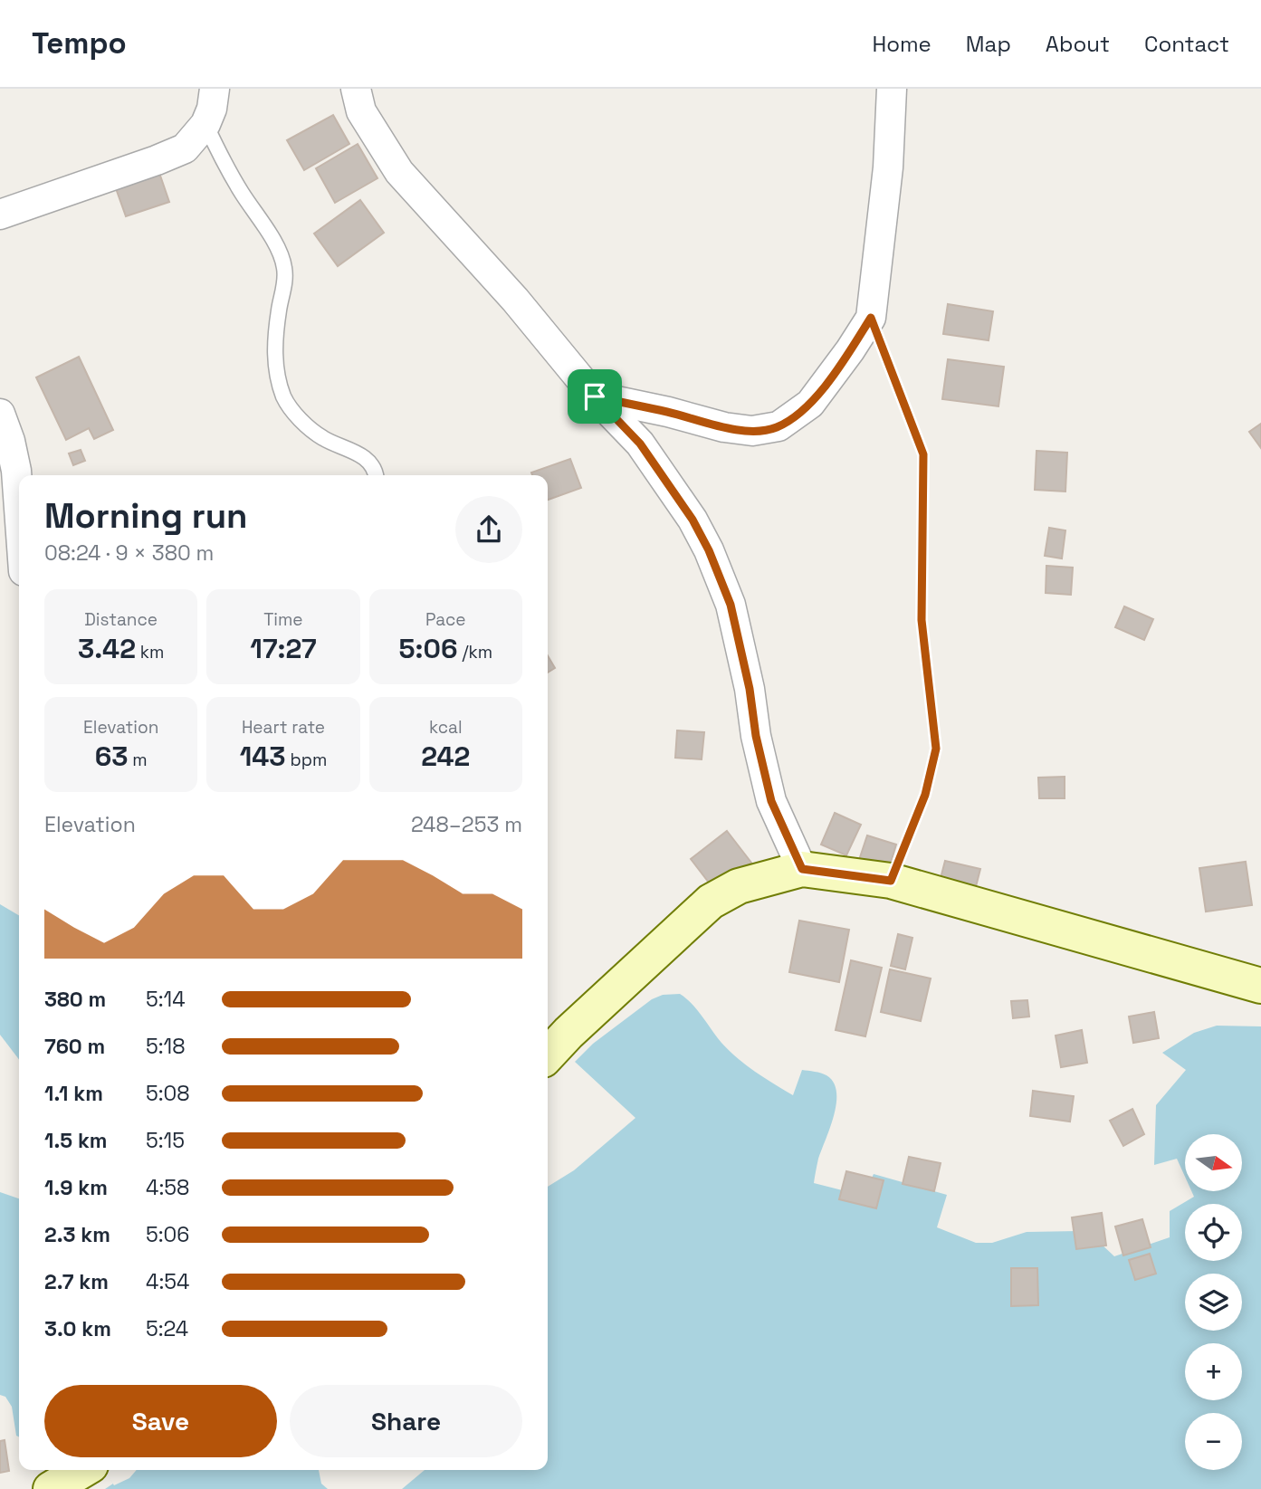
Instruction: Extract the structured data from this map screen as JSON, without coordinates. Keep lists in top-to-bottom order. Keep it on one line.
{"north":"right","page":{"header":"Tempo","nav":["Home","Map","About","Contact"],"heading":["Morning run","08:24 · 9 × 380 m"],"stats":[["Distance","3.42 km"],["Time","17:27"],["Pace","5:06 /km"],["Elevation","63 m"],["Heart rate","143 bpm"],["kcal","242"]],"chart":["Elevation","248–253 m"],"list":[{"name":"380 m","note":"5:14"},{"name":"760 m","note":"5:18"},{"name":"1.1 km","note":"5:08"},{"name":"1.5 km","note":"5:15"},{"name":"1.9 km","note":"4:58"},{"name":"2.3 km","note":"5:06"},{"name":"2.7 km","note":"4:54"},{"name":"3.0 km","note":"5:24"}],"map_buttons":["+","−"],"buttons":["Save","Share"]}}
